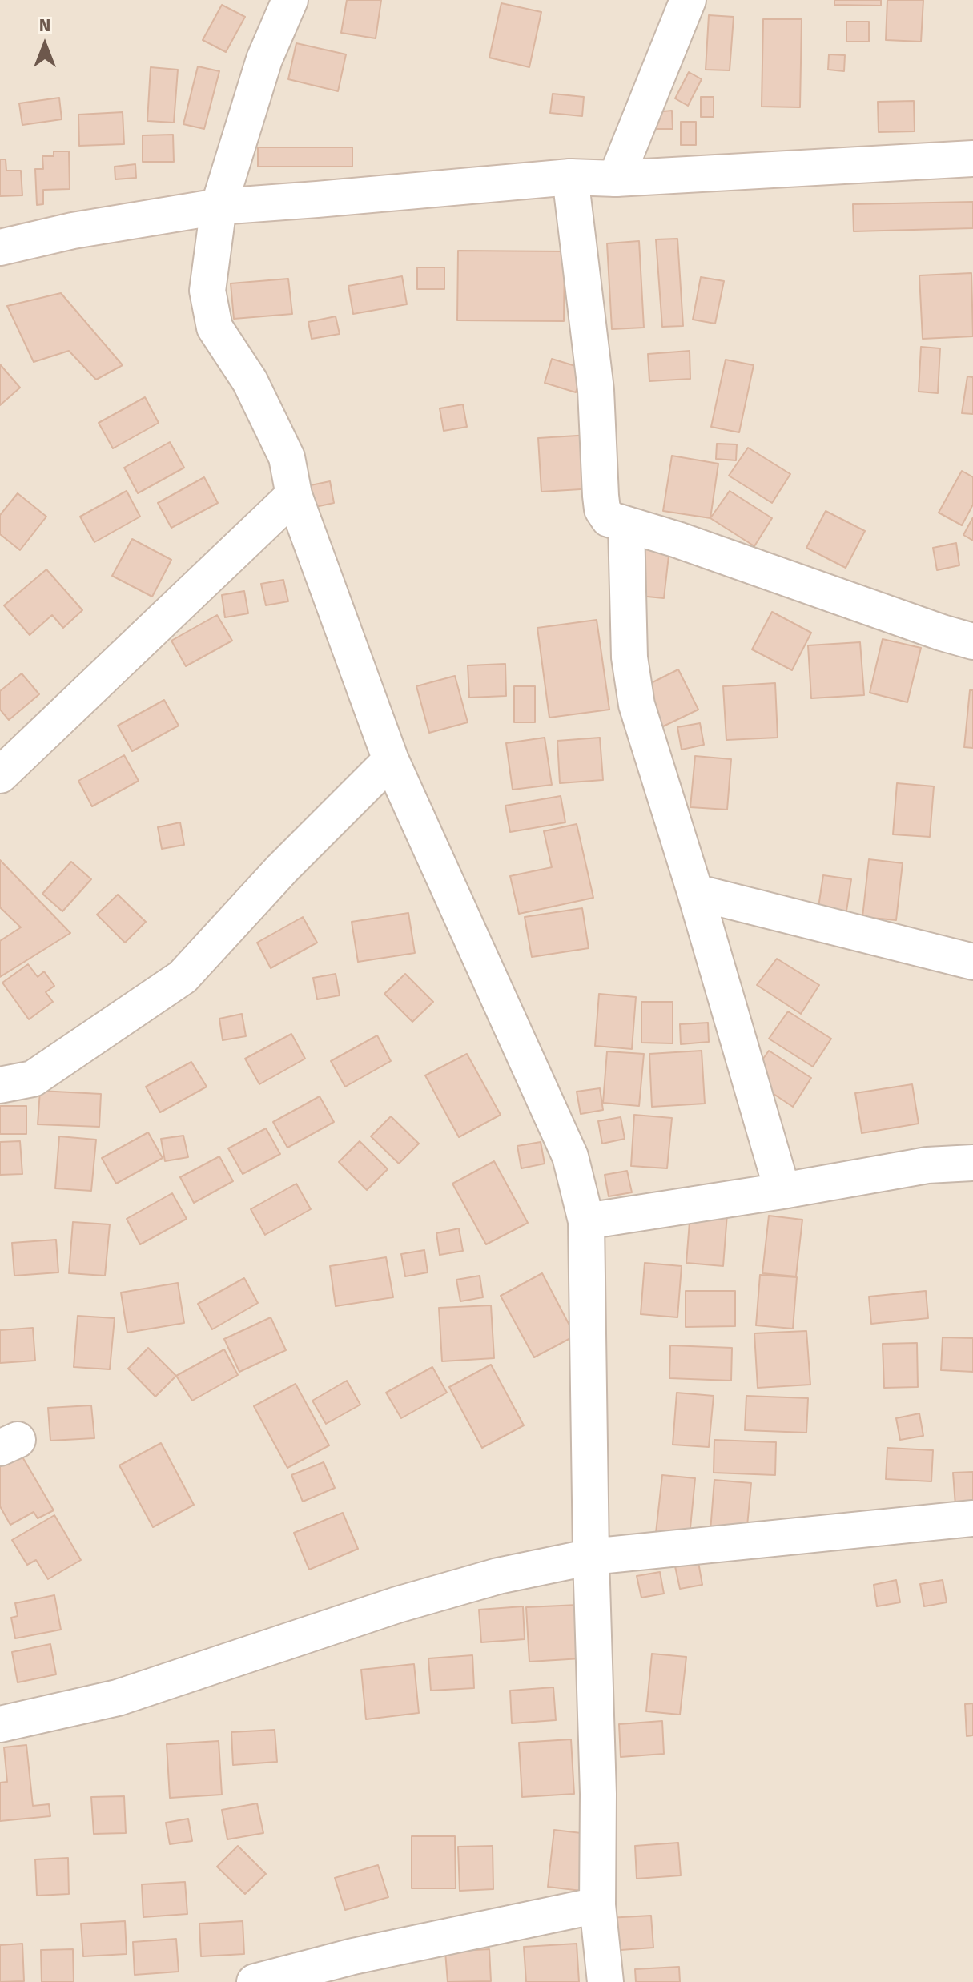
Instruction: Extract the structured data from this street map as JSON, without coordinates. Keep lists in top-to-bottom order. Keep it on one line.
{"north":"top"}
